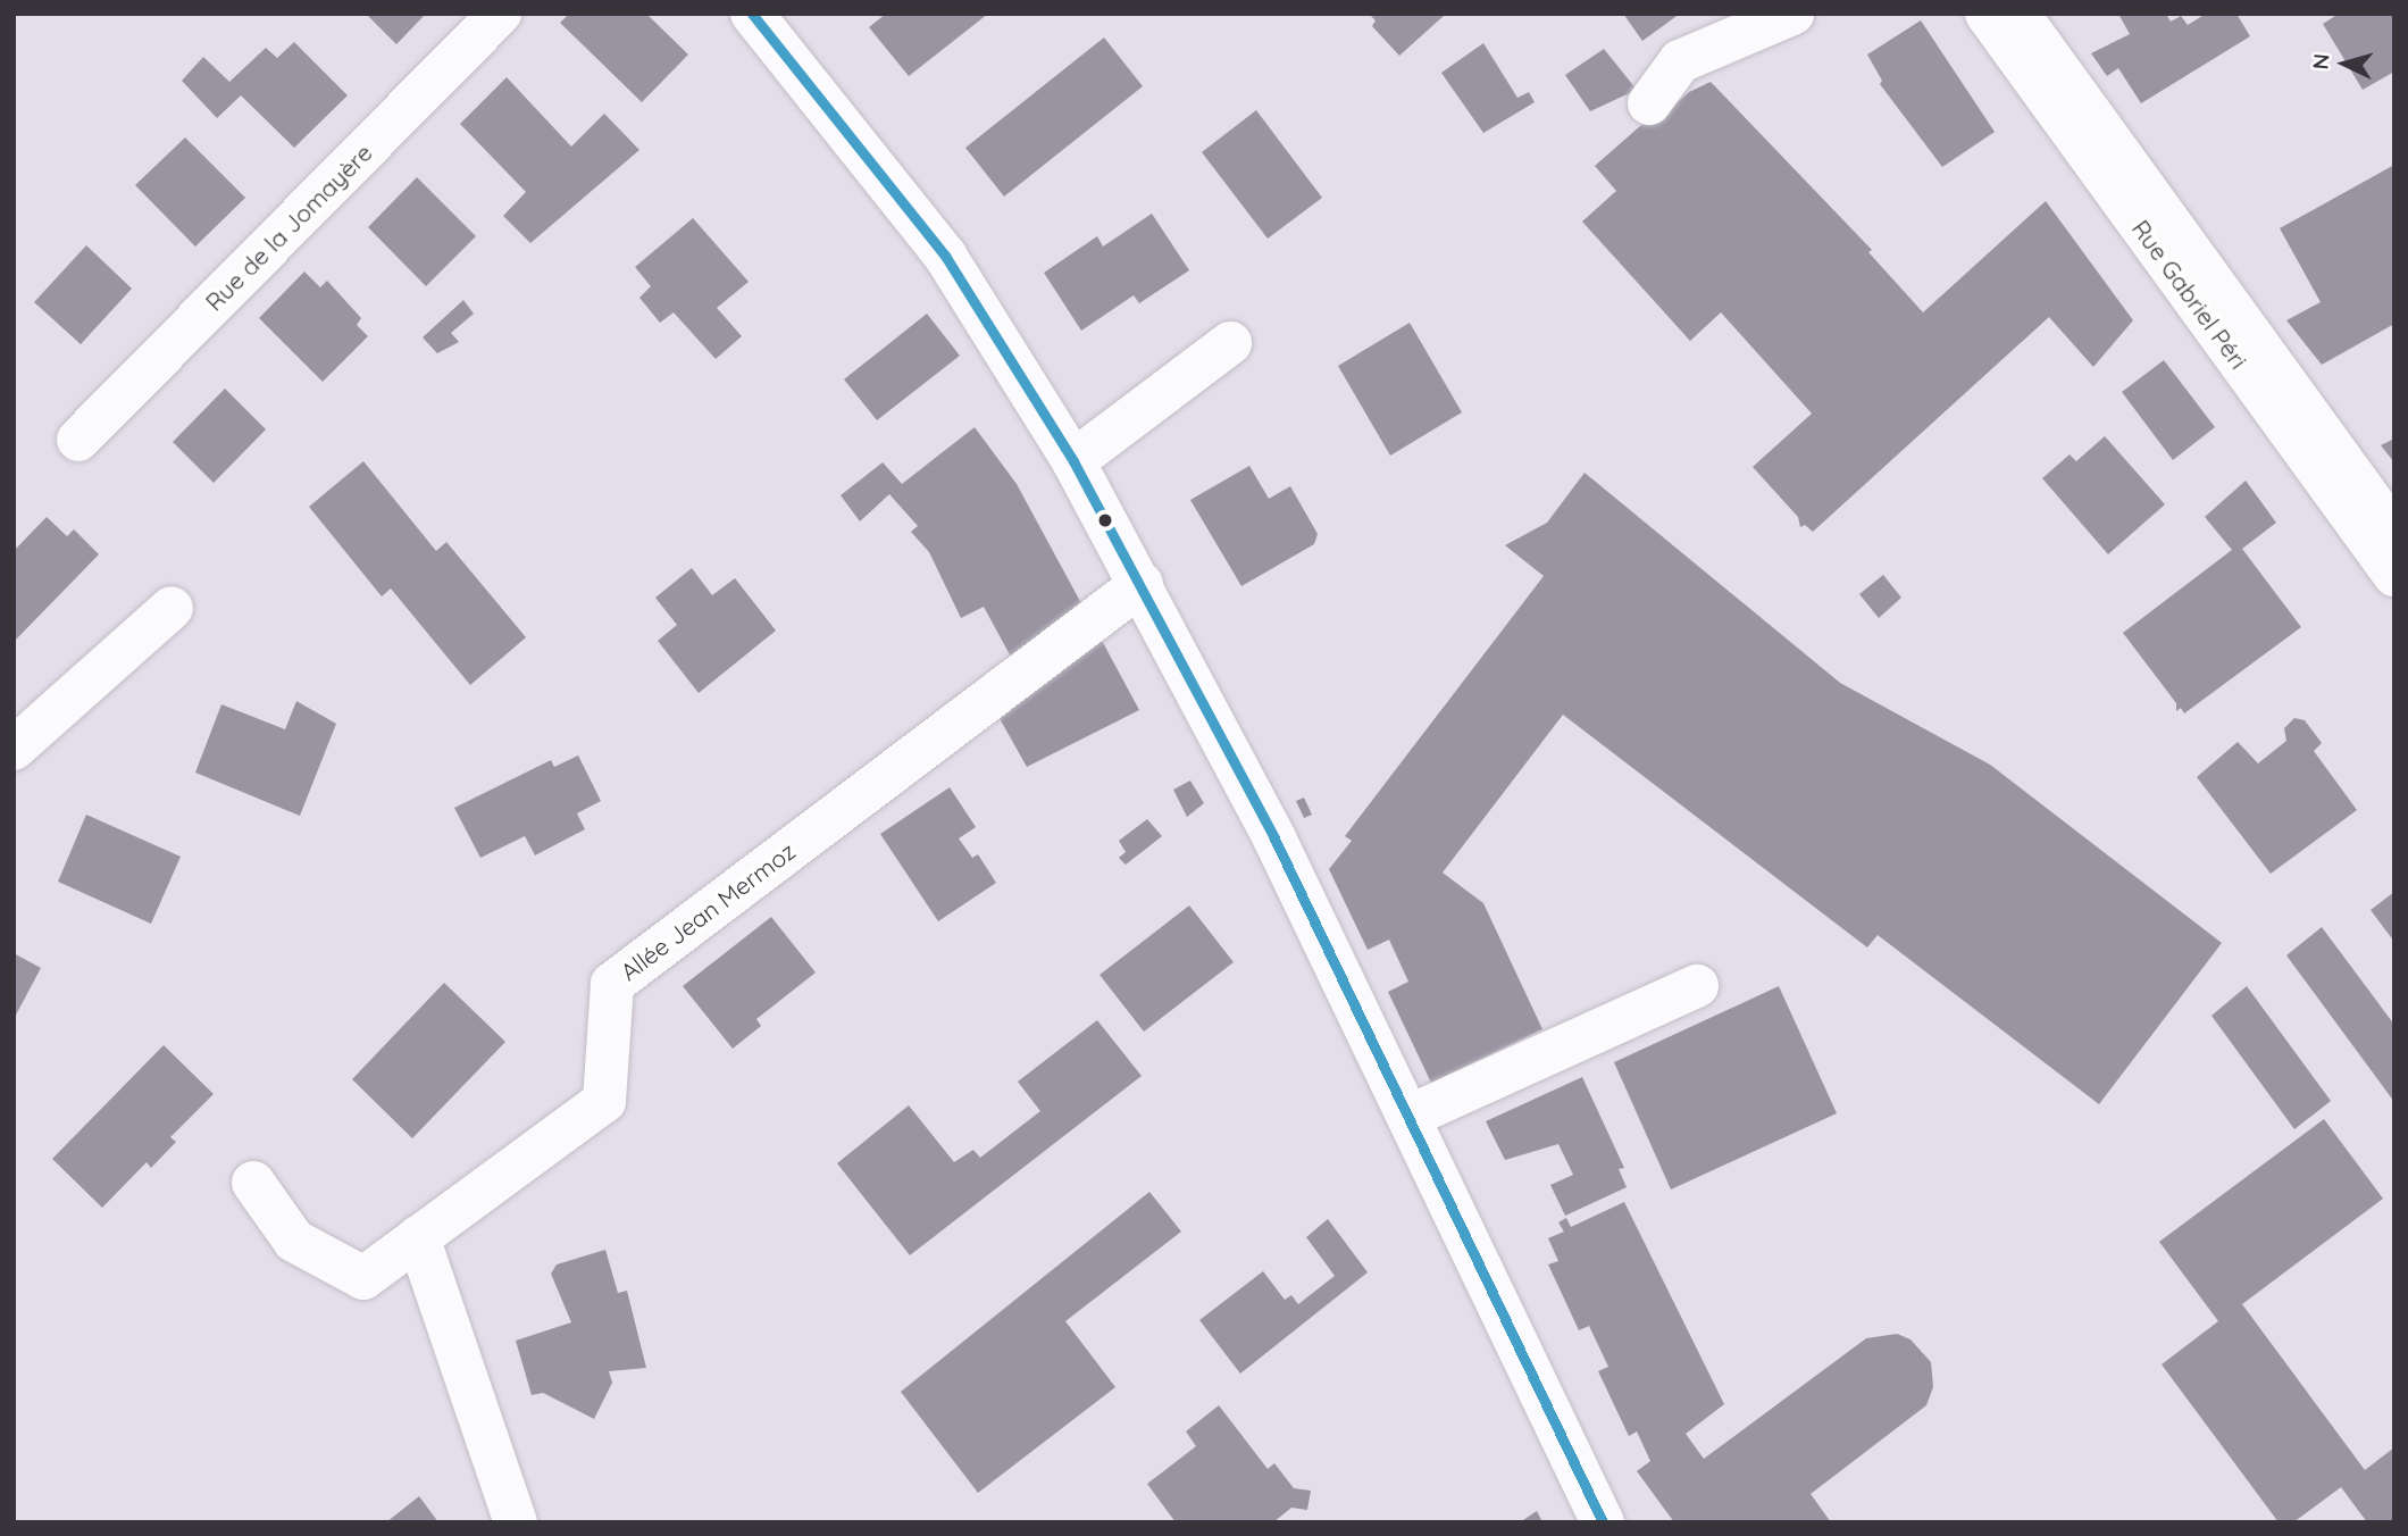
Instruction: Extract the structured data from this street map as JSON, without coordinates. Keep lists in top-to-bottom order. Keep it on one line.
{"streets":{"street":["Rue de la Jomayère","Rue Gabriel Péri","Allée Jean Mermoz"]},"north":"left"}
